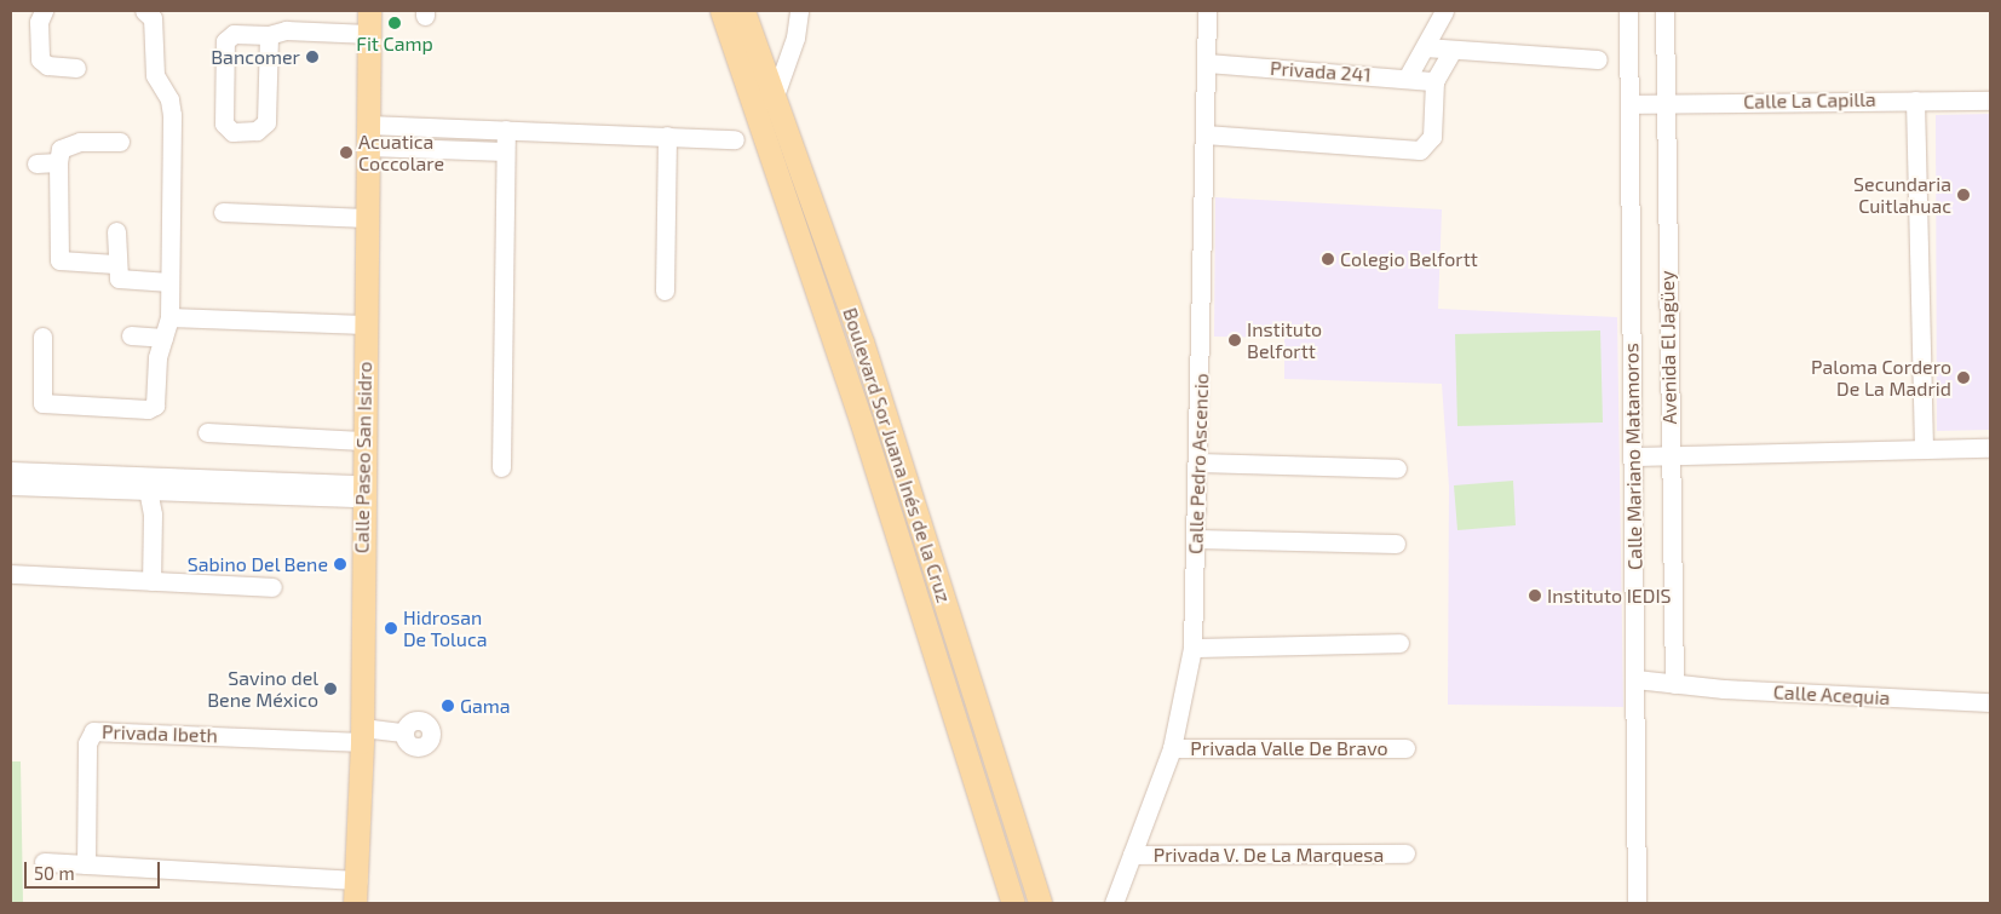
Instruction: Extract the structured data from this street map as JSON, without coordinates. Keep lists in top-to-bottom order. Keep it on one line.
{"streets":{"main road":["Boulevard Sor Juana Inés de la Cruz","Calle Paseo San Isidro"],"street":["Privada 241","Calle La Capilla","Avenida El Jagüey","Calle Mariano Matamoros","Calle Pedro Ascencio","Calle Acequia","Privada Ibeth","Privada Valle De Bravo","Privada V. De La Marquesa"]},"crossings":[["Privada 241","Calle Pedro Ascencio"],["Calle La Capilla","Avenida El Jagüey"],["Calle La Capilla","Calle Mariano Matamoros"],["Avenida El Jagüey","Calle Acequia"],["Calle Mariano Matamoros","Calle Acequia"],["Calle Paseo San Isidro","Privada Ibeth"],["Calle Pedro Ascencio","Privada Valle De Bravo"],["Calle Pedro Ascencio","Privada V. De La Marquesa"]],"places":["Fit Camp","Bancomer","Acuatica Coccolare","Secundaria Cuitlahuac","Colegio Belfortt","Instituto Belfortt","Paloma Cordero De La Madrid","Sabino Del Bene","Instituto IEDIS","Hidrosan De Toluca","Savino del Bene México","Gama"],"scale_bar":"50 m"}
